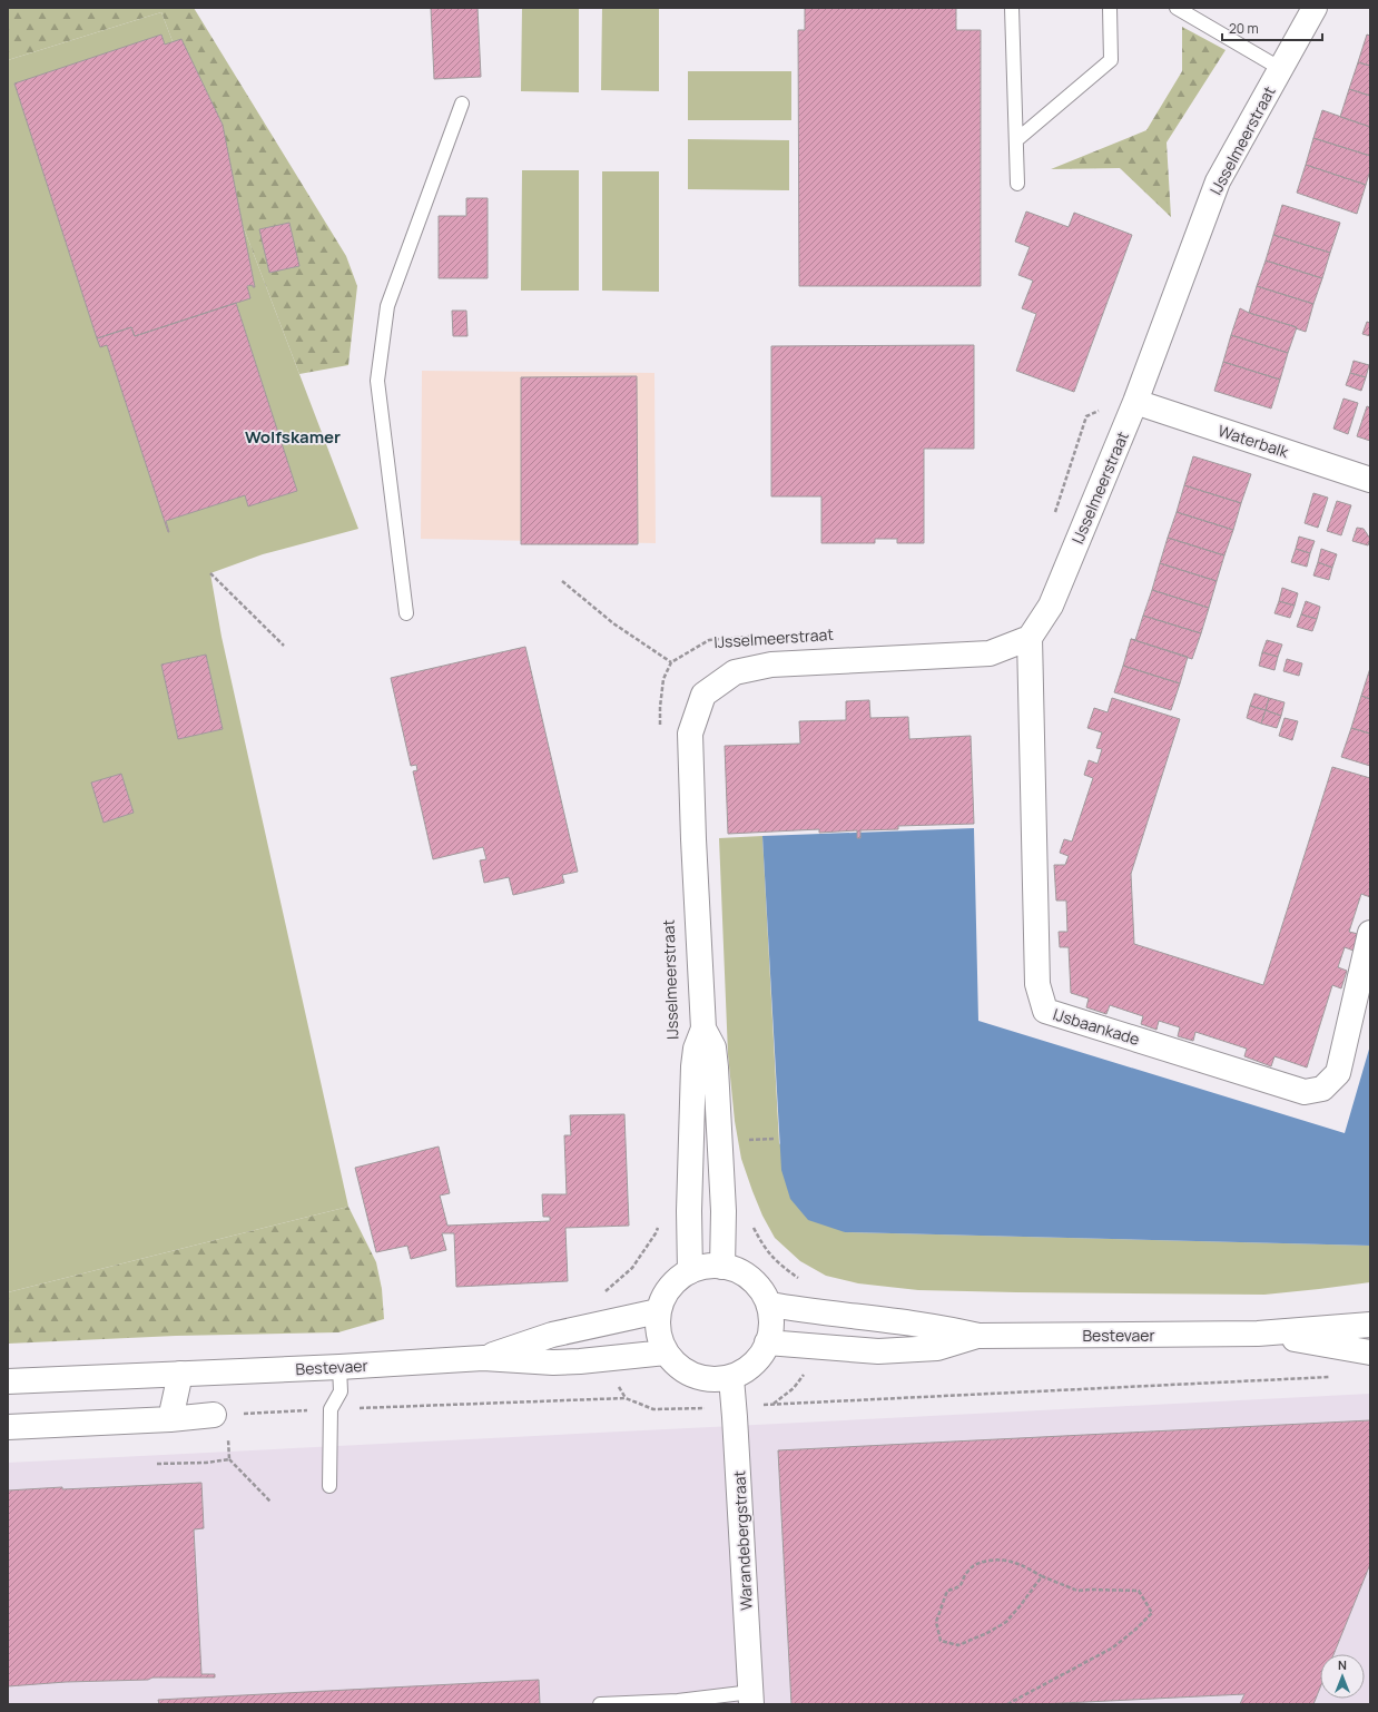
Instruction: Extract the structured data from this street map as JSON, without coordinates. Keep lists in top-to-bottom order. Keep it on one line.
{"streets":{"street":["IJsselmeerstraat","Waterbalk","IJsbaankade","Bestevaer","Warandebergstraat"]},"crossings":[["IJsselmeerstraat","Waterbalk"],["IJsselmeerstraat","IJsbaankade"],["IJsselmeerstraat","Bestevaer"],["IJsselmeerstraat","Warandebergstraat"],["Bestevaer","Warandebergstraat"]],"districts":["Wolfskamer"],"scale_bar":"20 m","north":"top"}
